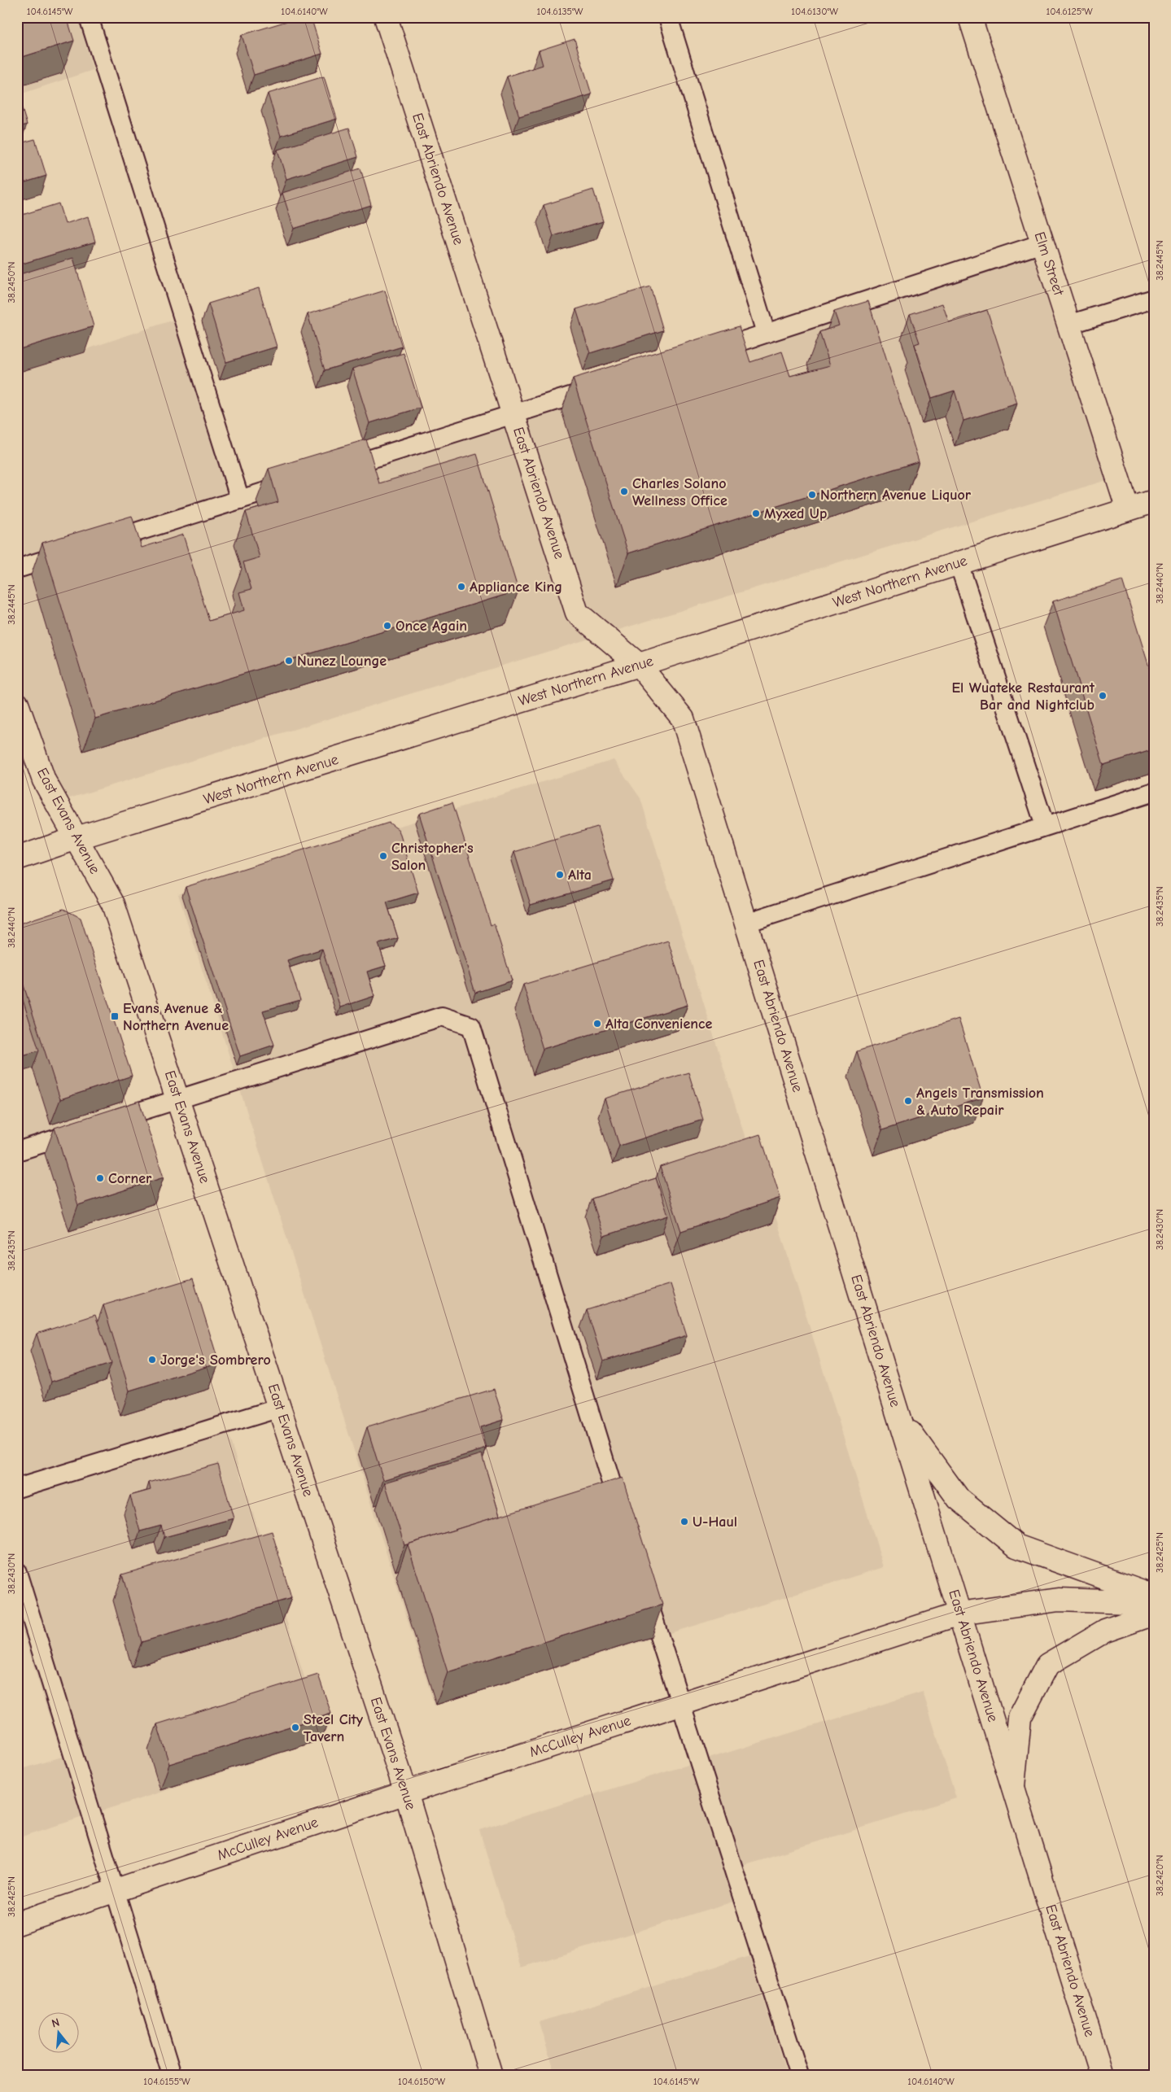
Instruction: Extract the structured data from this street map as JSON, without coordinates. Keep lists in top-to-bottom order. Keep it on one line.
{"streets":{"street":["East Abriendo Avenue","Elm Street","West Northern Avenue","East Evans Avenue","McCulley Avenue"]},"crossings":[["East Abriendo Avenue","West Northern Avenue"],["East Abriendo Avenue","McCulley Avenue"],["Elm Street","West Northern Avenue"],["West Northern Avenue","East Evans Avenue"],["East Evans Avenue","McCulley Avenue"]],"places":{"other":["Charles Solano Wellness Office","Northern Avenue Liquor","Myxed Up","Appliance King","Once Again","Nunez Lounge","El Wuateke Restaurant Bar and Nightclub","Christopher's Salon","Alta","Alta Convenience","Angels Transmission & Auto Repair","Corner","Jorge's Sombrero","U-Haul","Steel City Tavern"],"transit":["Evans Avenue & Northern Avenue"]},"north":"top","coordinates":["104.6145°W","104.6140°W","104.6135°W","104.6130°W","104.6125°W","38.2445°N","38.2450°N","38.2440°N","38.2435°N","38.2430°N","38.2425°N","38.2420°N","104.6155°W","104.6150°W"]}
